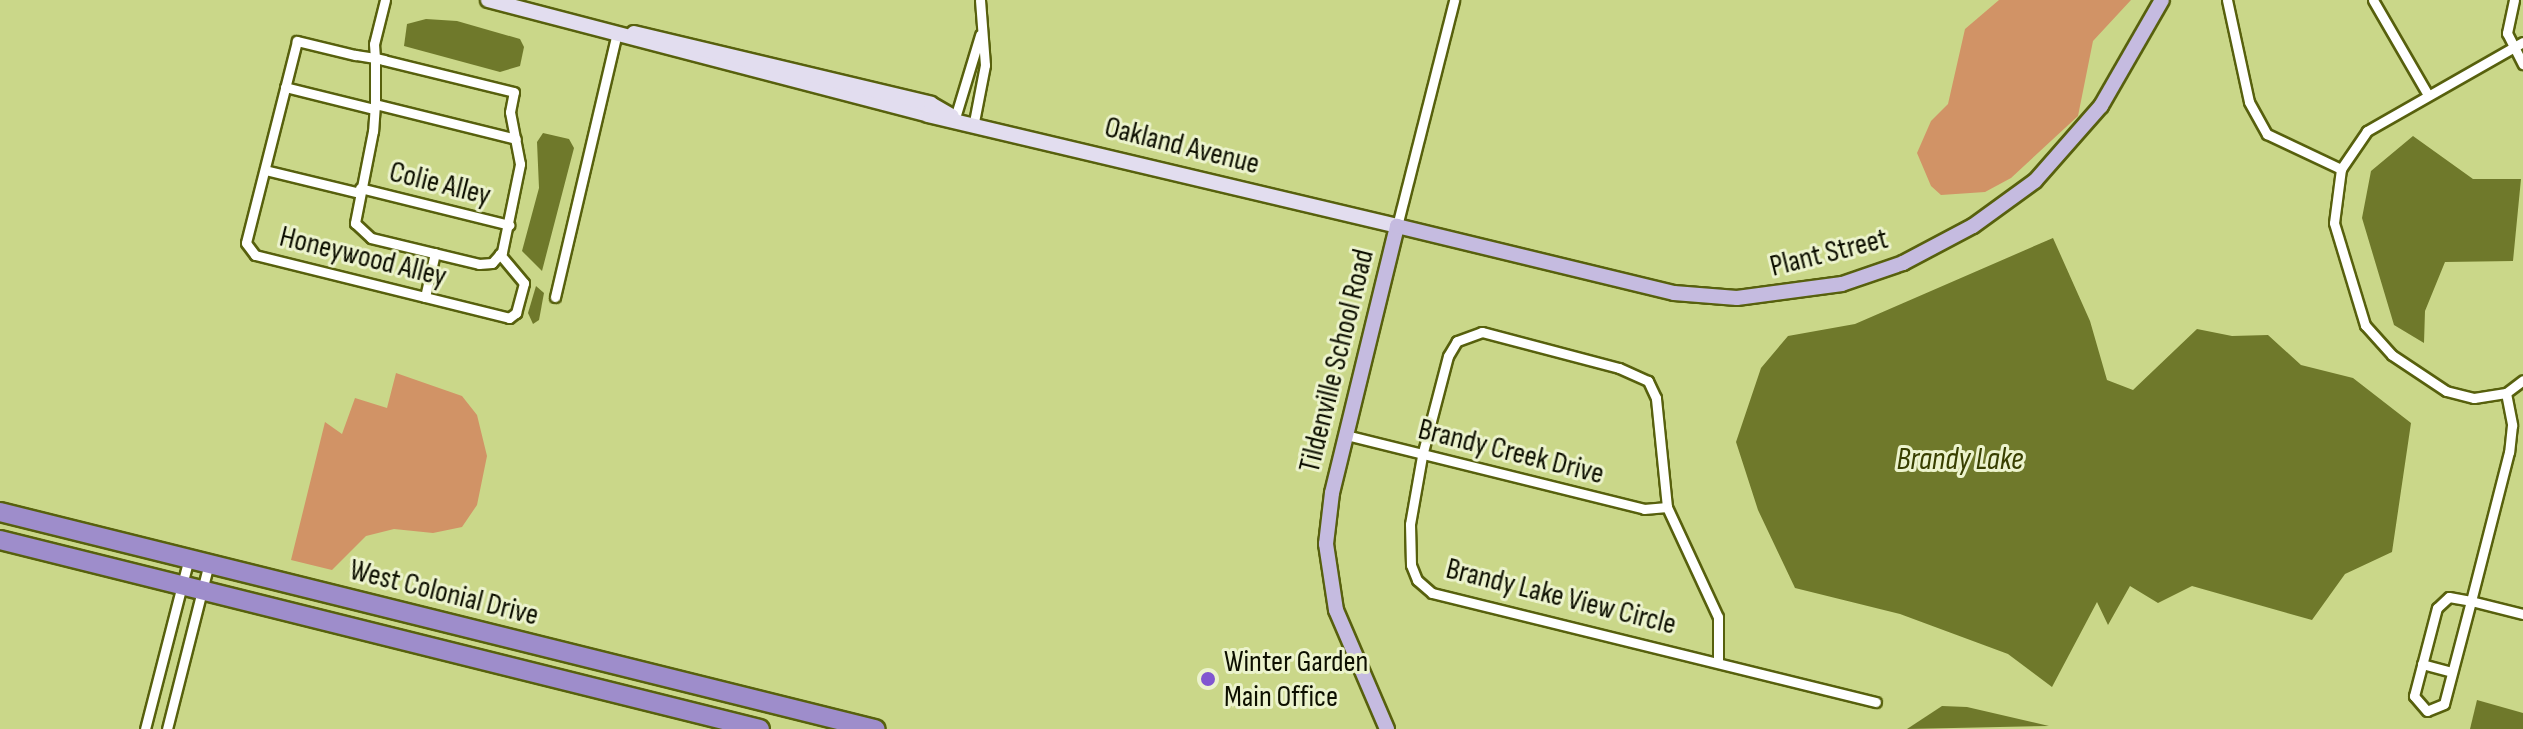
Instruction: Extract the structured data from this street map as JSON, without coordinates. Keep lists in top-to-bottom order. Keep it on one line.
{"streets":{"highway":["West Colonial Drive"],"main road":["Plant Street","Tildenville School Road"],"street":["Oakland Avenue","Colie Alley","Honeywood Alley","Brandy Creek Drive","Brandy Lake View Circle"]},"crossings":[["Oakland Avenue","Plant Street"],["Oakland Avenue","Tildenville School Road"],["Colie Alley","Honeywood Alley"],["Plant Street","Tildenville School Road"],["Tildenville School Road","Brandy Creek Drive"],["Brandy Creek Drive","Brandy Lake View Circle"]],"water":["Brandy Lake"],"places":["Winter Garden Main Office"]}
